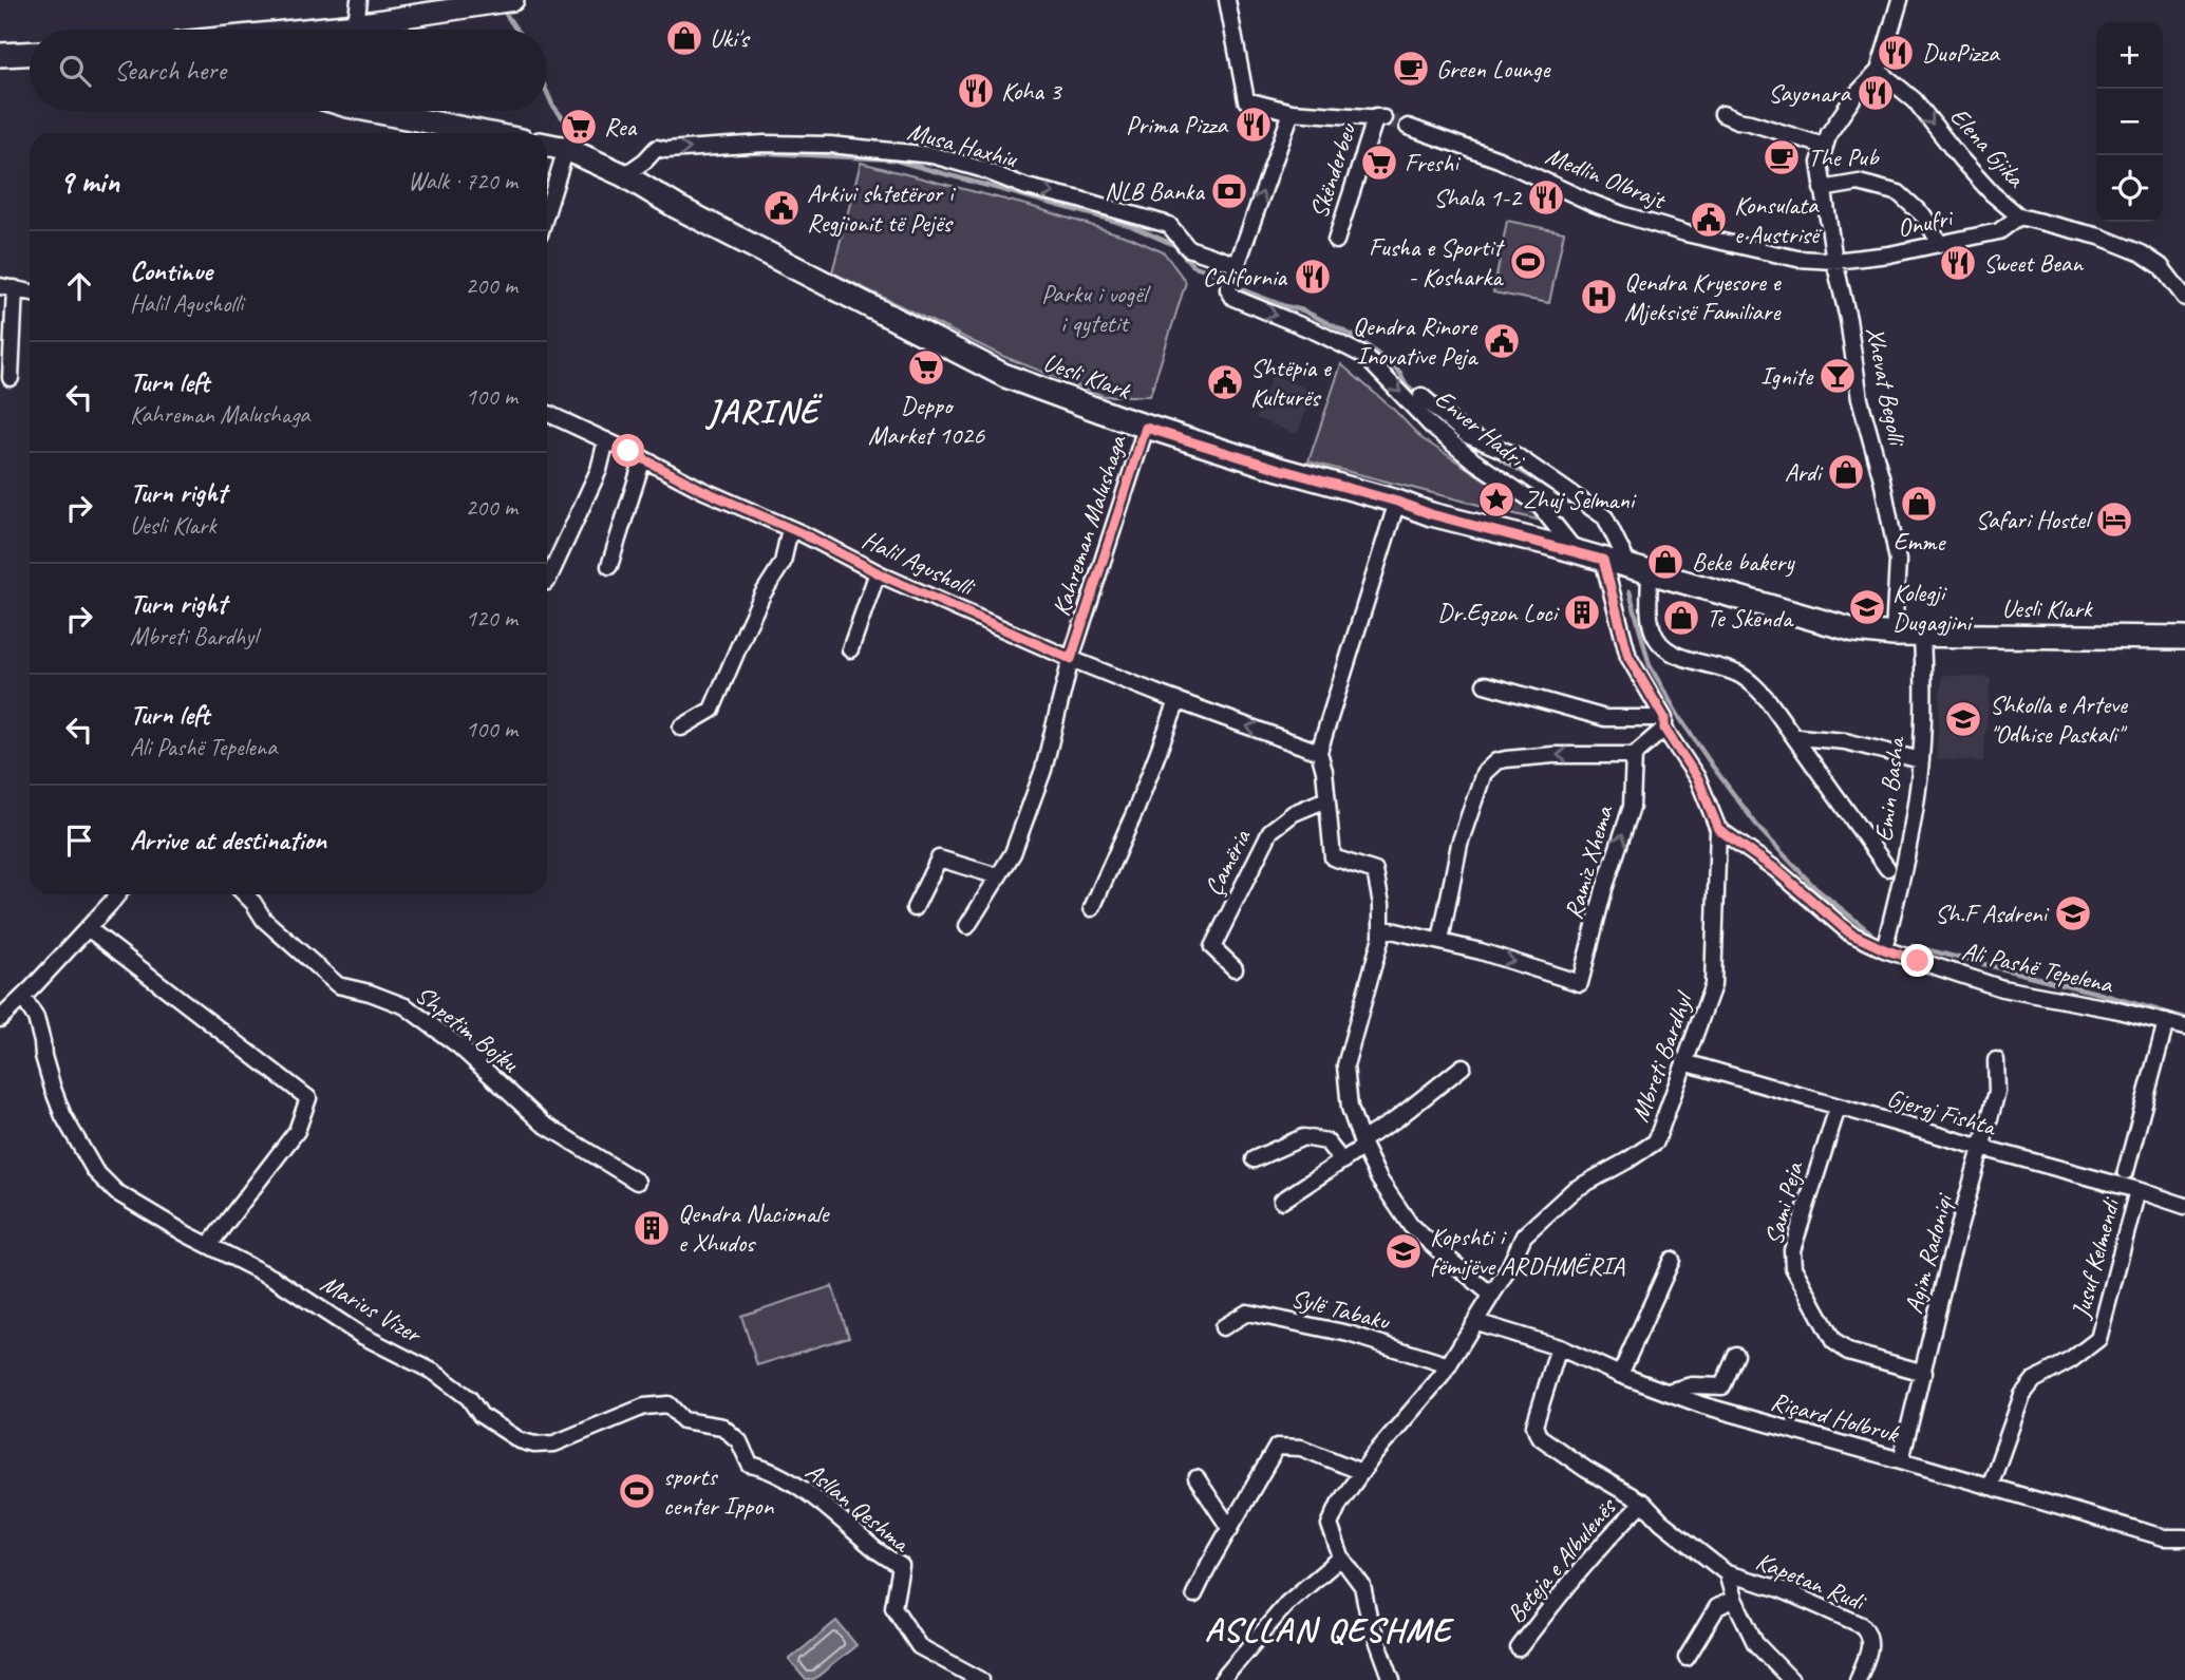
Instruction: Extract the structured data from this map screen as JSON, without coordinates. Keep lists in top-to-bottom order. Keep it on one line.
{"streets":{"main road":["Uesli Klark"],"street":["Musa Haxhiu","Elena Gjika","Skënderbeu","Medlin Olbrajt","Onufri","Xhevat Begolli","Enver Hadri","Kahreman Malushaga","Halil Agusholli","Emin Basha","Çamëria","Ramiz Xhema","Ali Pashë Tepelena","Shpetim Bojku","Mbreti Bardhyl","Gjergj Fishta","Sami Peja","Agim Radoniqi","Jusuf Kelmendi","Marius Vizer","Sylë Tabaku","Riçard Holbruk","Asllan Qeshma","Beteja e Albulenës","Kapetan Rudi"]},"crossings":[["Musa Haxhiu","Uesli Klark"],["Musa Haxhiu","Enver Hadri"],["Elena Gjika","Onufri"],["Elena Gjika","Xhevat Begolli"],["Medlin Olbrajt","Onufri"],["Medlin Olbrajt","Xhevat Begolli"],["Onufri","Xhevat Begolli"],["Uesli Klark","Xhevat Begolli"],["Uesli Klark","Enver Hadri"],["Uesli Klark","Kahreman Malushaga"],["Uesli Klark","Emin Basha"],["Uesli Klark","Mbreti Bardhyl"],["Kahreman Malushaga","Halil Agusholli"],["Emin Basha","Ali Pashë Tepelena"],["Ali Pashë Tepelena","Mbreti Bardhyl"],["Mbreti Bardhyl","Gjergj Fishta"],["Mbreti Bardhyl","Sylë Tabaku"],["Mbreti Bardhyl","Riçard Holbruk"],["Gjergj Fishta","Sami Peja"],["Gjergj Fishta","Agim Radoniqi"],["Gjergj Fishta","Jusuf Kelmendi"],["Sami Peja","Agim Radoniqi"],["Agim Radoniqi","Riçard Holbruk"],["Jusuf Kelmendi","Riçard Holbruk"],["Marius Vizer","Asllan Qeshma"],["Riçard Holbruk","Beteja e Albulenës"],["Beteja e Albulenës","Kapetan Rudi"]],"one_way":["Musa Haxhiu","Elena Gjika"],"districts":["JARINË","ASLLAN QESHME"],"parks":["Parku i vogël i qytetit"],"places":{"shop":["Uki's","Ardi","Emme","Beke bakery","Te Skenda"],"restaurant":["DuoPizza","Koha 3","Sayonara","Prima Pizza","Shala 1-2","Sweet Bean","California"],"cafe":["Green Lounge","The Pub"],"supermarket":["Rea","Freshi","Deppo Market 1026"],"bank":["NLB Banka"],"public building":["Arkivi shtetëror i Regjionit të Pejës","Konsulata e Austrisë","Qendra Rinore Inovative Peja","Shtëpia e Kulturës"],"sports":["Fusha e Sportit - Kosharka","sports center Ippon"],"hospital":["Qendra Kryesore e Mjeksisë Familiare"],"bar":["Ignite"],"place":["Zhuj Selmani"],"hotel":["Safari Hostel"],"school or university":["Kolegji Dugagjini","Shkolla e Arteve \"Odhise Paskali\"","Sh.F Asdreni","Kopshti i fëmijëve ARDHMËRIA"],"building":["Dr.Egzon Loci","Qendra Nacionale e Xhudos"]},"page":{"map_buttons":["+","−"],"search":"Search here","heading":["9 min","Walk · 720 m"],"list":[["Continue","Halil Agusholli","200 m"],["Turn left","Kahreman Malushaga","100 m"],["Turn right","Uesli Klark","200 m"],["Turn right","Mbreti Bardhyl","120 m"],["Turn left","Ali Pashë Tepelena","100 m"],"Arrive at destination"]}}
